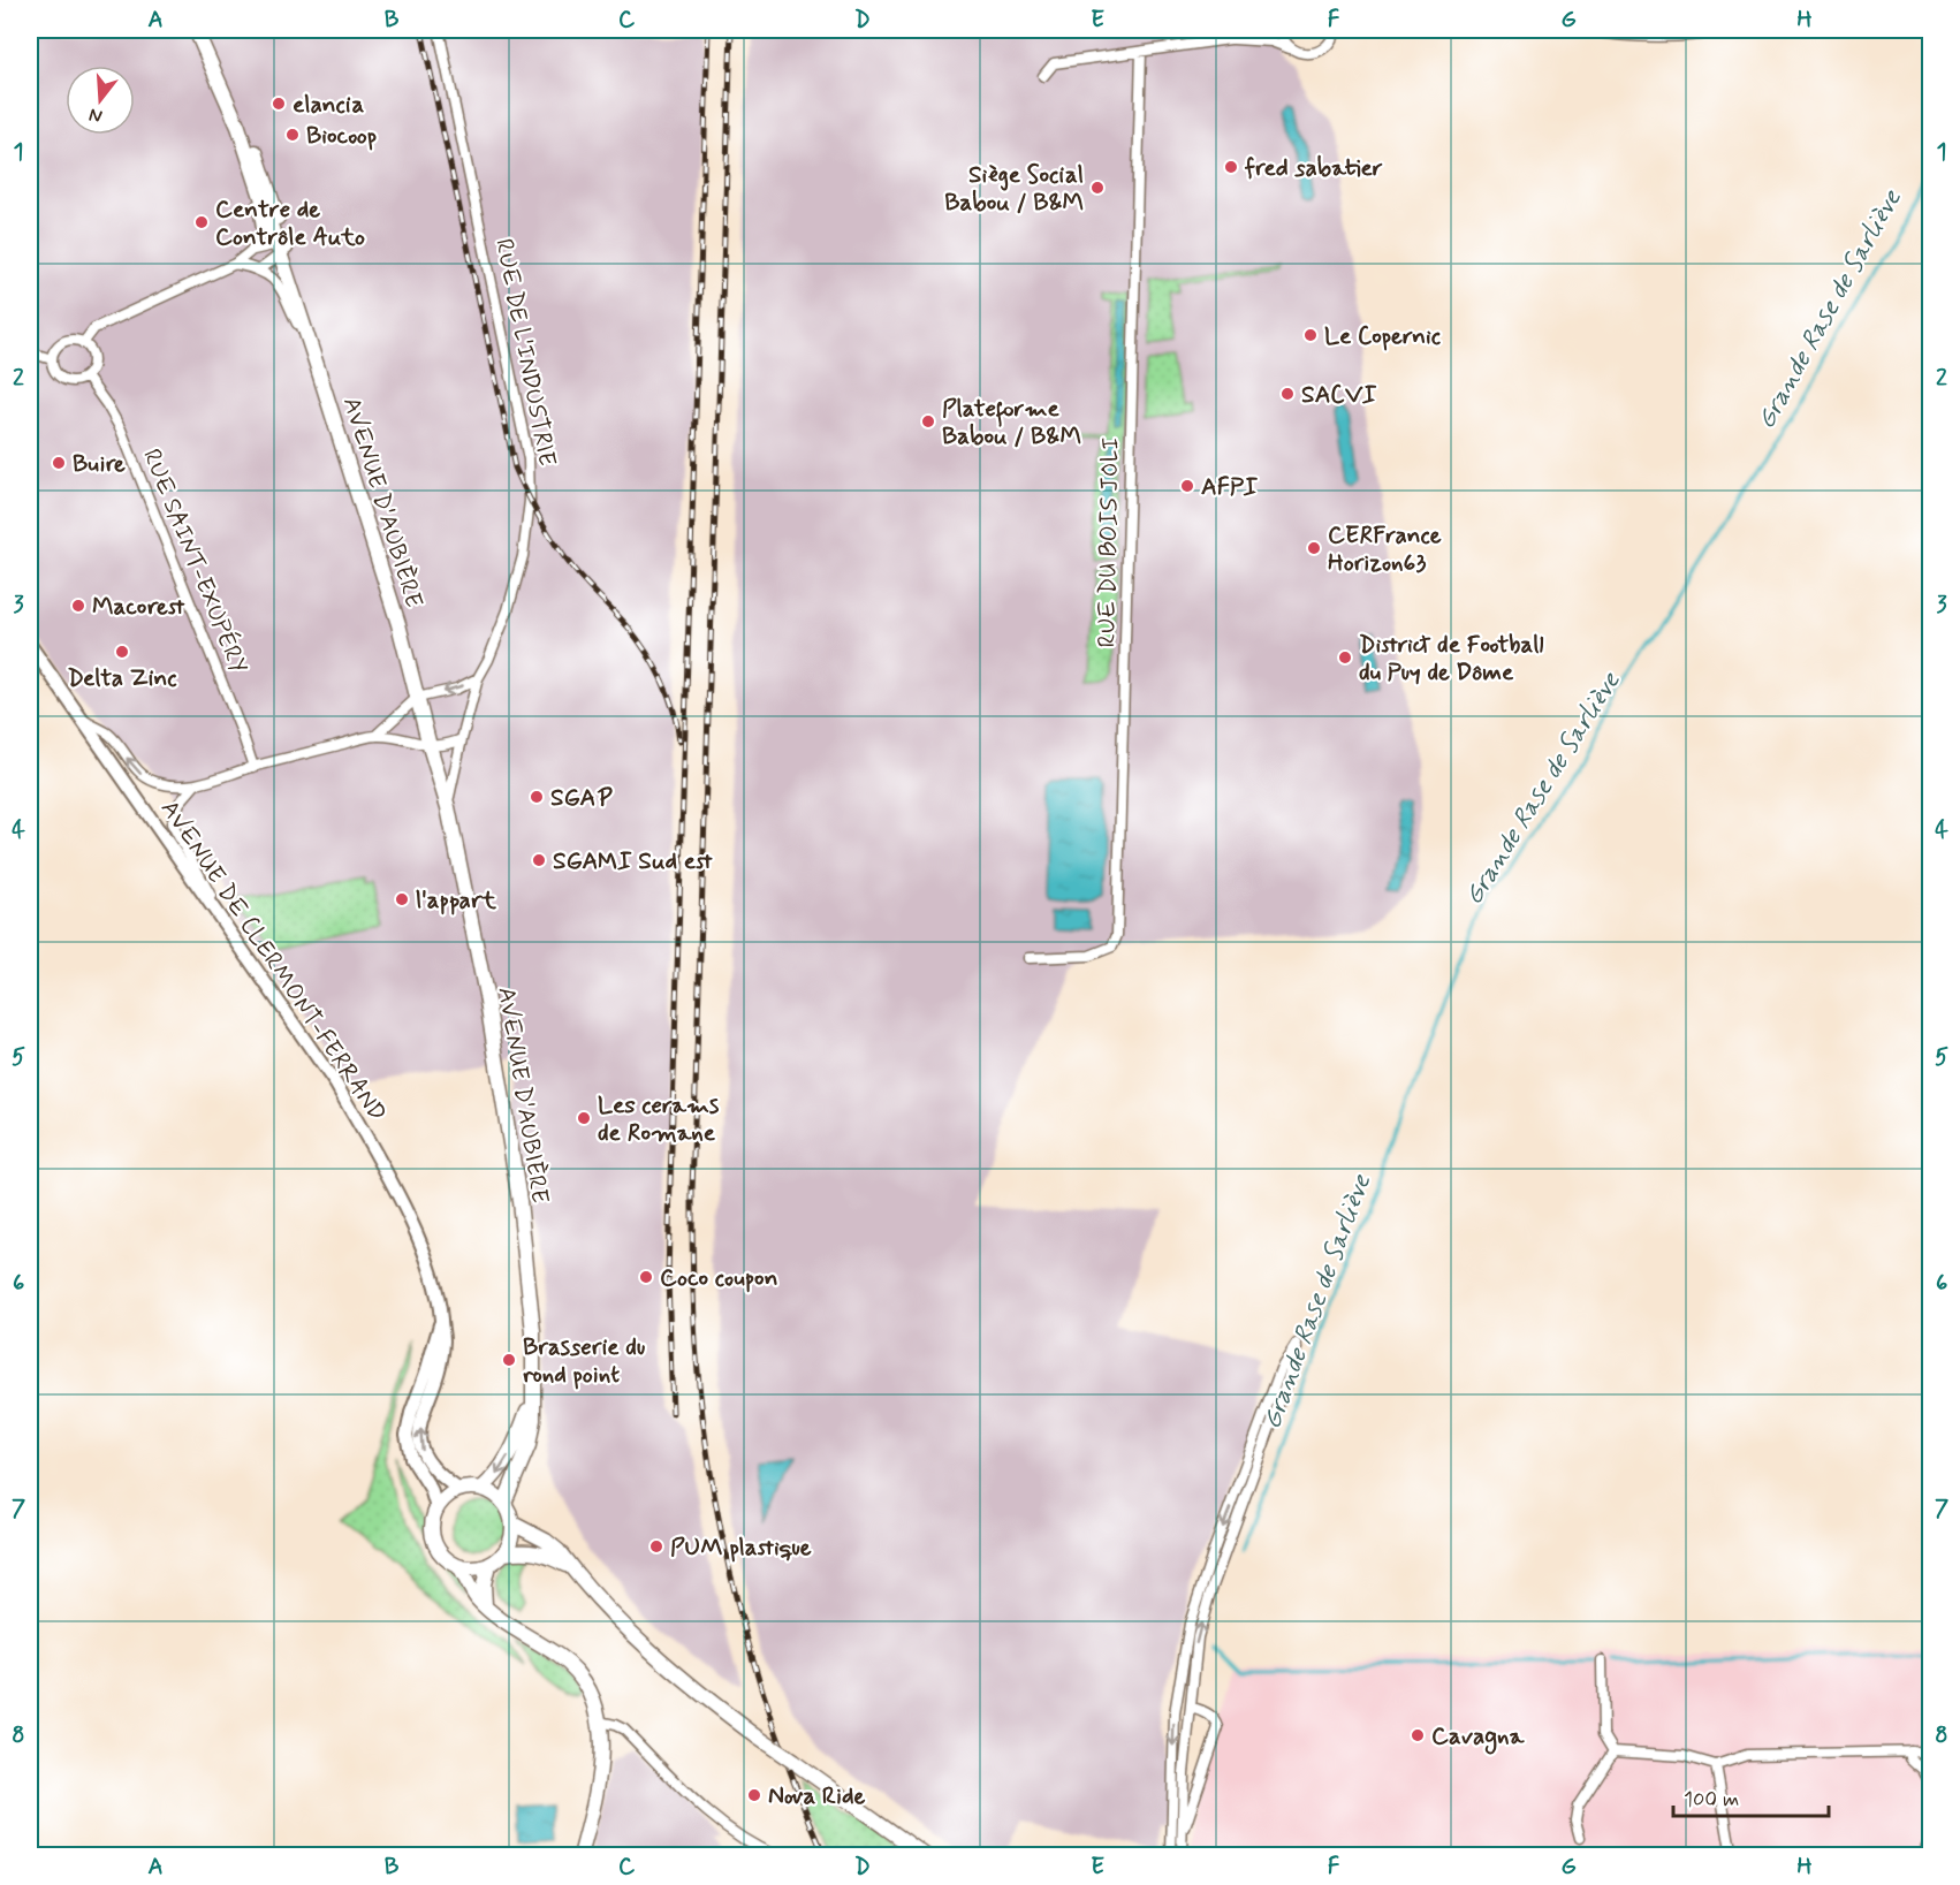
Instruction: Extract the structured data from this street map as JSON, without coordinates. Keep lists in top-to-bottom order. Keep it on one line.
{"streets":{"main road":["AVENUE D'AUBIÈRE"],"street":["RUE DE L'INDUSTRIE","RUE DU BOIS JOLI","RUE SAINT-EXUPÉRY","AVENUE DE CLERMONT-FERRAND"]},"crossings":[["RUE DE L'INDUSTRIE","AVENUE D'AUBIÈRE"],["AVENUE D'AUBIÈRE","AVENUE DE CLERMONT-FERRAND"]],"water":["Grande Rase de Sarliève"],"places":["elancia","Biocoop","fred sabatier","Siège Social Babou / B&M","Centre de Contrôle Auto","Le Copernic","SACVI","Plateforme Babou / B&M","Buire","AFPI","CERFrance Horizon63","Macorest","Delta Zinc","District de Football du Puy de Dôme","SGAP","SGAMI Sud est","l'appart","Les cerams de Romane","Coco coupon","Brasserie du rond point","PUM plastique","Cavagna","Nova Ride"],"scale_bar":"100 m","north":"bottom","grid":{"columns":["A","B","C","D","E","F","G","H"],"rows":["1","2","3","4","5","6","7","8"]}}
